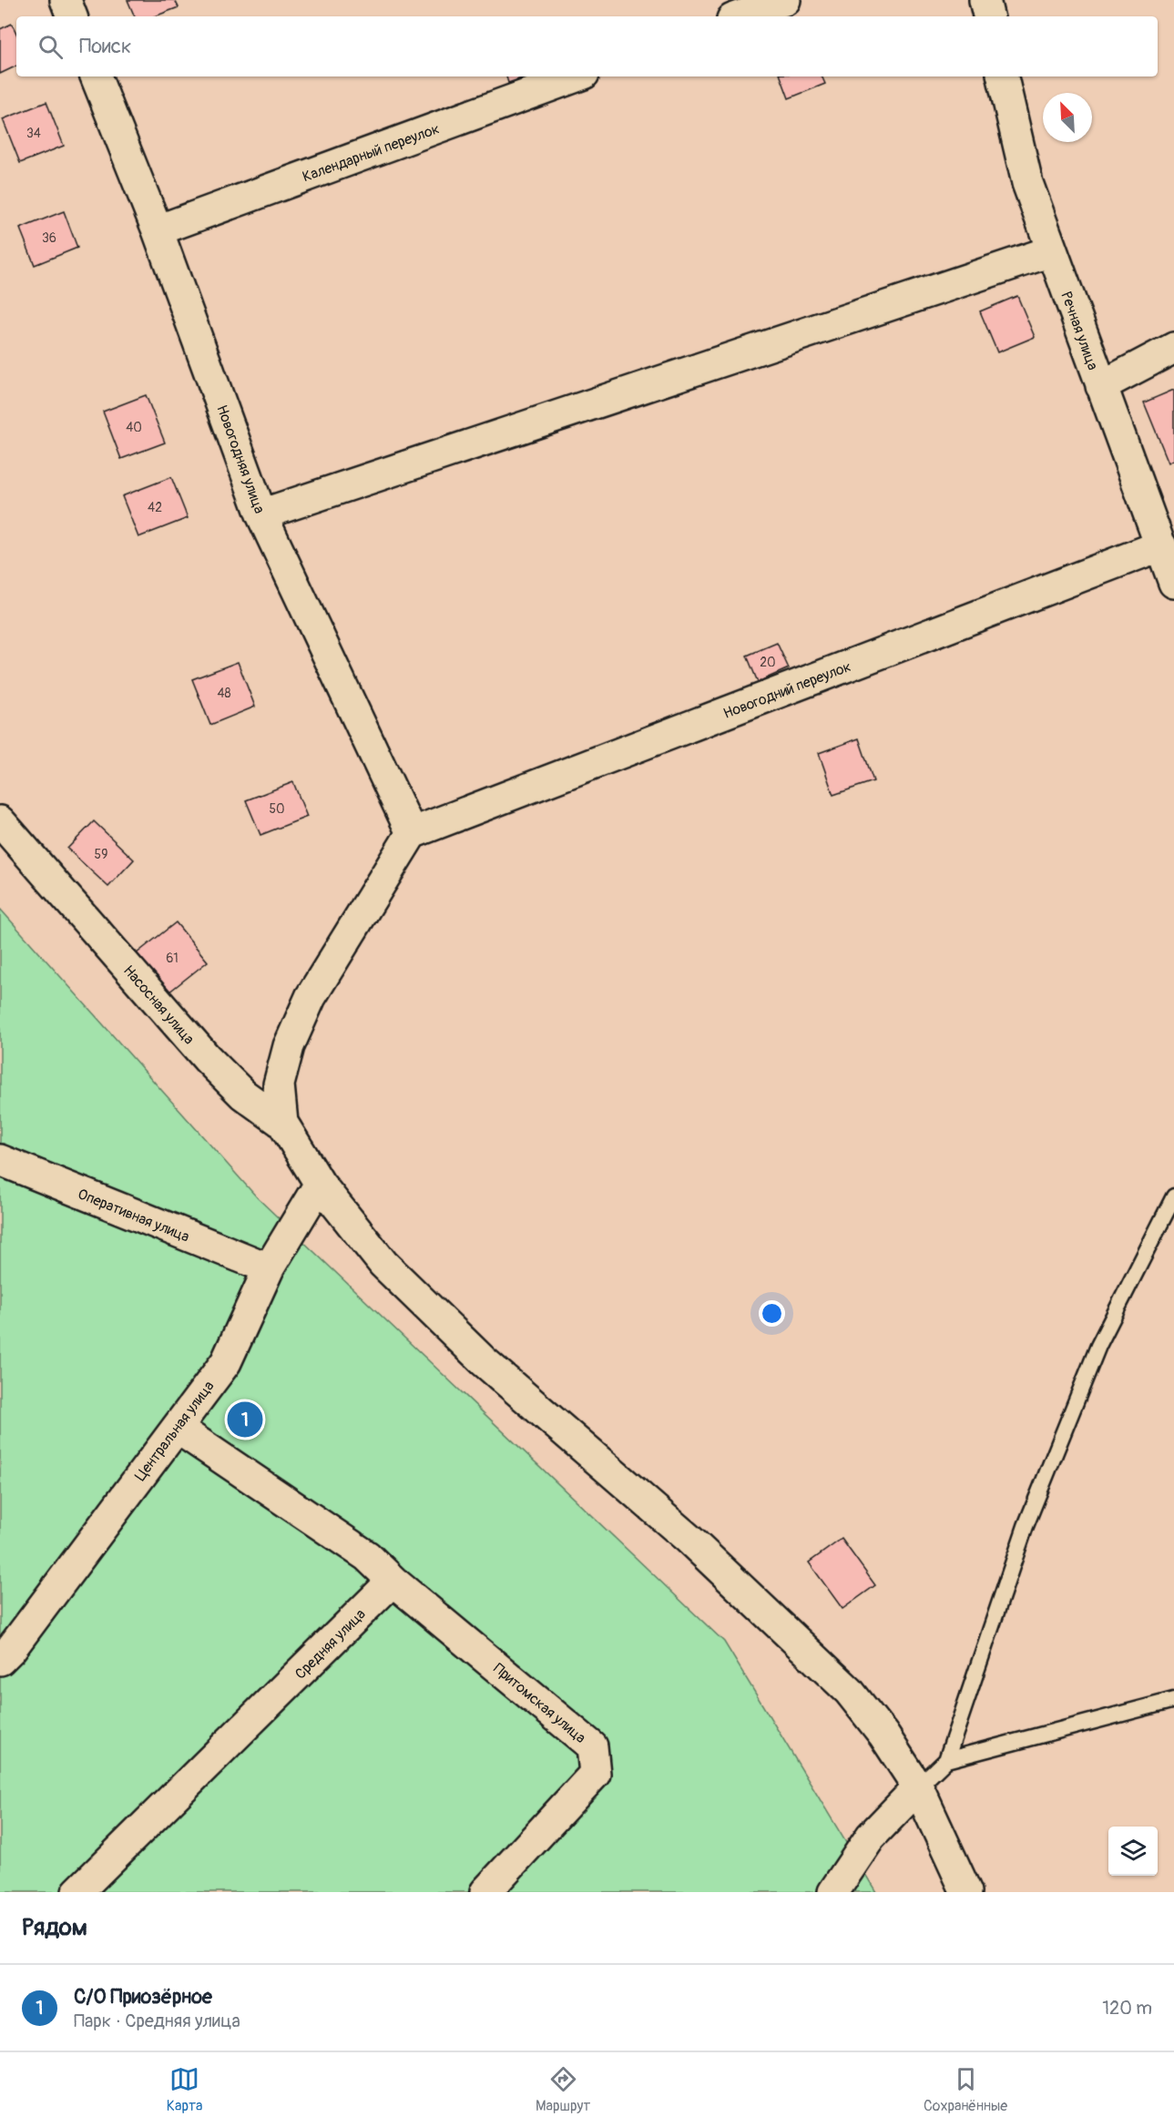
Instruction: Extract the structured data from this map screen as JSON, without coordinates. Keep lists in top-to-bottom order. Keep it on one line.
{"streets":{"street":["Календарный переулок","Речная улица","Новогодняя улица","Новогодний переулок","Насосная улица","Оперативная улица","Центральная улица","Средняя улица","Притомская улица"]},"crossings":[["Календарный переулок","Новогодняя улица"],["Речная улица","Новогодний переулок"],["Новогодняя улица","Новогодний переулок"],["Насосная улица","Центральная улица"],["Оперативная улица","Центральная улица"],["Средняя улица","Притомская улица"]],"house_numbers":["34","36","40","42","20","48","50","59","61"],"north":"top left","page":{"search":"Поиск","pins":"1","heading":"Рядом","list":[{"mark":"1","name":"С/О Приозёрное","note":"Парк · Средняя улица","value":"120 m"}],"nav":["Карта","Маршрут","Сохранённые"]}}
